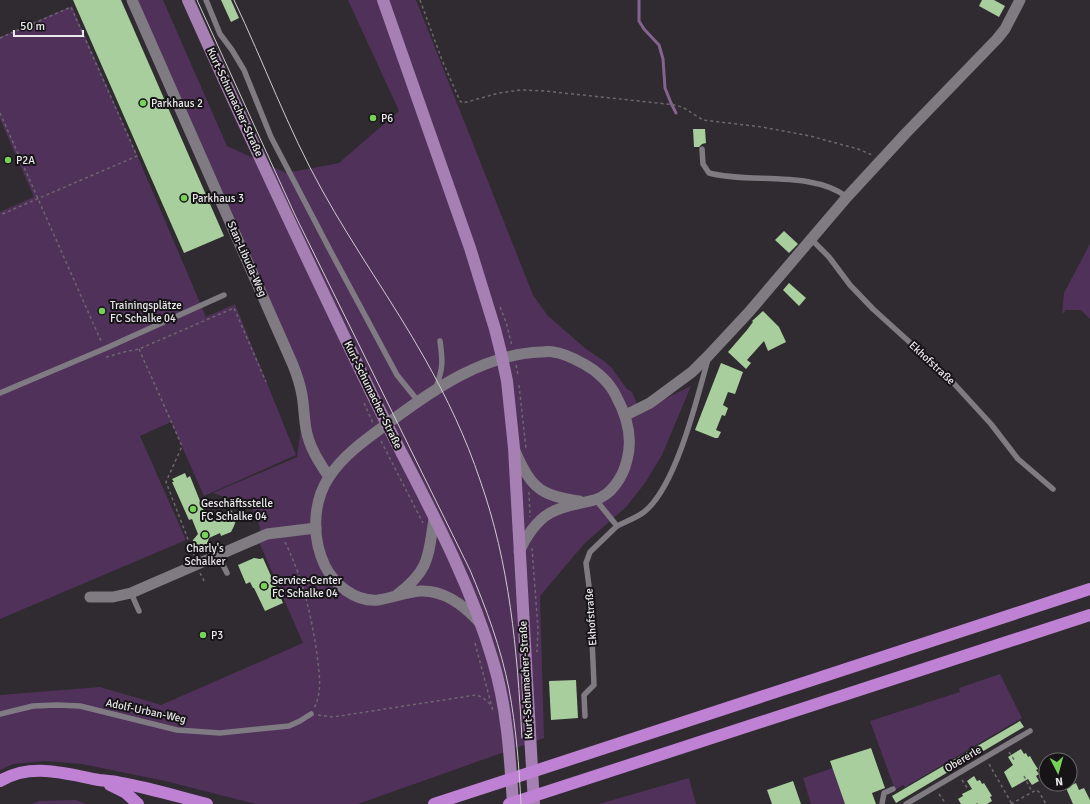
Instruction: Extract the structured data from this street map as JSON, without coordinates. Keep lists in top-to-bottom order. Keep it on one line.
{"streets":{"main road":["Kurt-Schumacher-Straße"],"street":["Stan-Libuda-Weg","Ekhofstraße"],"lane":["Adolf-Urban-Weg","Obererle"]},"places":["Parkhaus 2","P6","P2A","Parkhaus 3","Trainingsplätze FC Schalke 04","Geschäftsstelle FC Schalke 04","Charly's Schalker","Service-Center FC Schalke 04","P3"],"scale_bar":"50 m","north":"bottom"}
